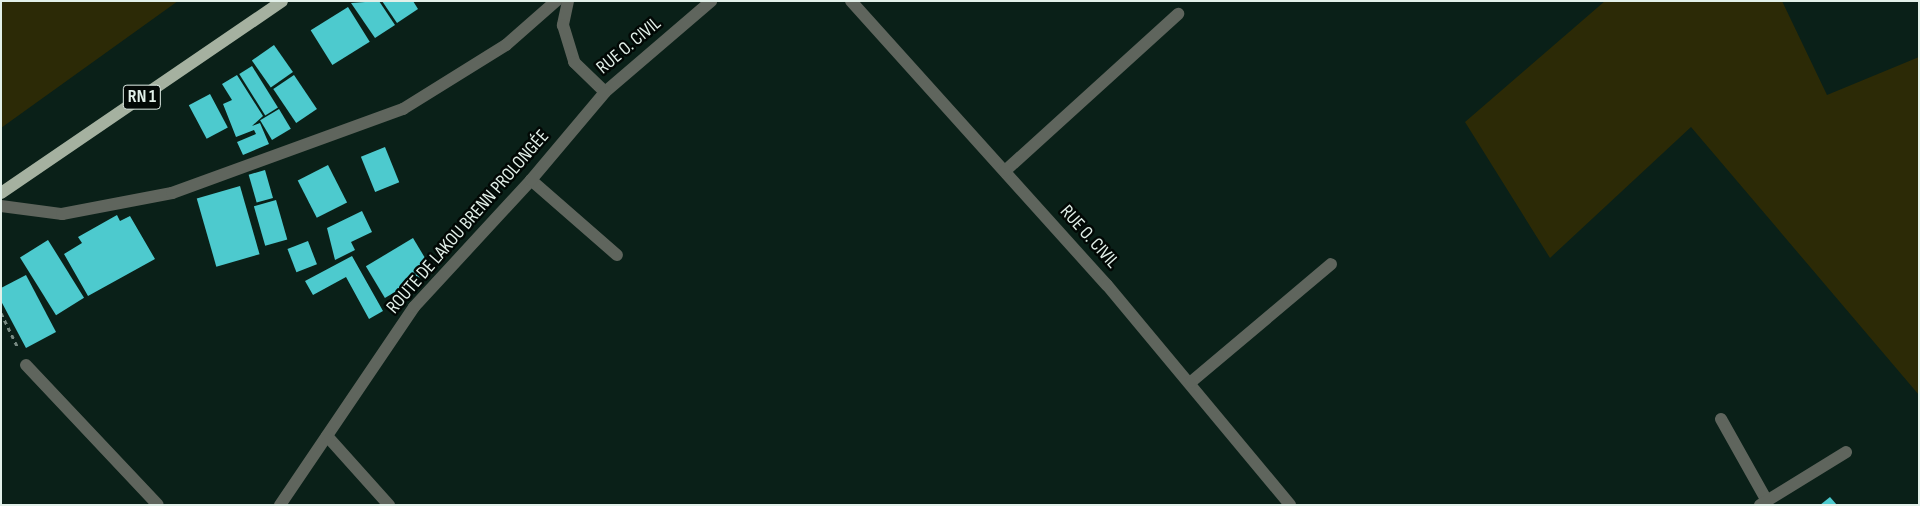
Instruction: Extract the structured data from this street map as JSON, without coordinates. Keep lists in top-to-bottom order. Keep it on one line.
{"streets":{"main road":["RN 1"],"street":["RUE O. CIVIL","ROUTE DE LAKOU BRENN PROLONGÉE"]},"crossings":[["RUE O. CIVIL","ROUTE DE LAKOU BRENN PROLONGÉE"]]}
